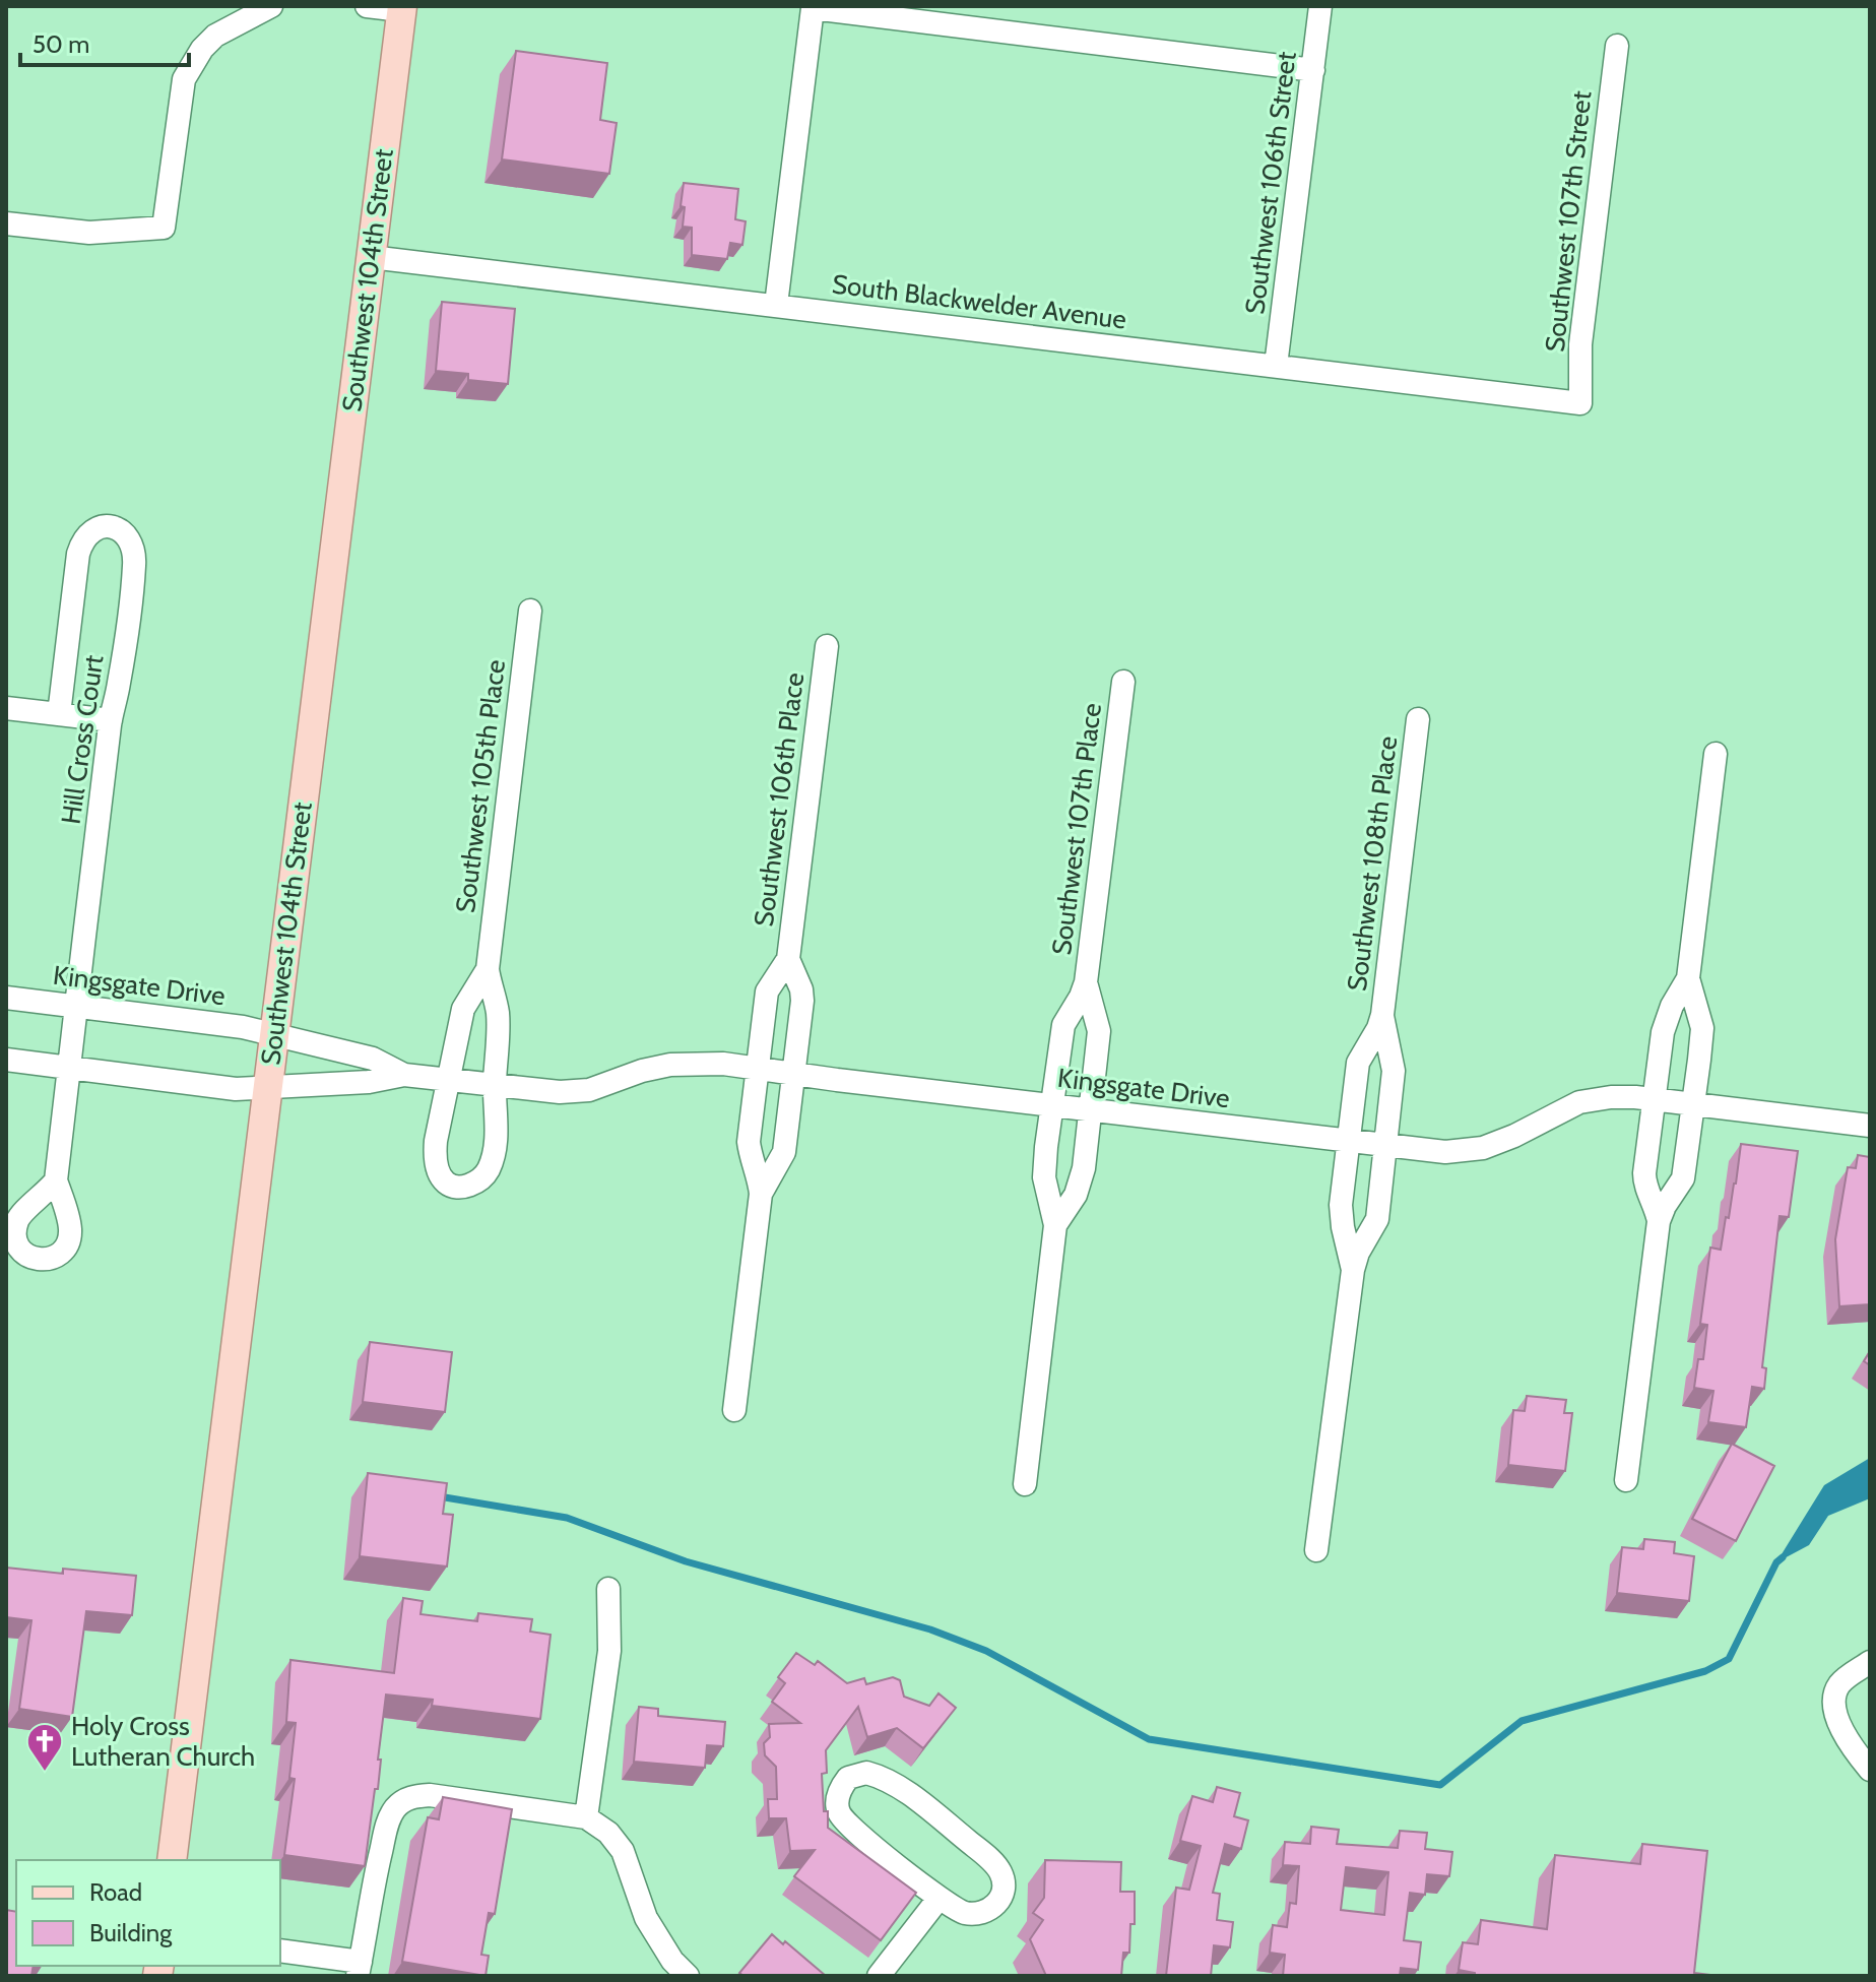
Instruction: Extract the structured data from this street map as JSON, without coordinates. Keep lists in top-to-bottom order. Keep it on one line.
{"streets":{"main road":["Southwest 104th Street"],"street":["Southwest 106th Street","Southwest 107th Street","South Blackwelder Avenue","Hill Cross Court","Southwest 105th Place","Southwest 106th Place","Southwest 107th Place","Southwest 108th Place","Kingsgate Drive"]},"crossings":[["Southwest 106th Street","South Blackwelder Avenue"],["Southwest 107th Street","South Blackwelder Avenue"],["Southwest 104th Street","South Blackwelder Avenue"],["Southwest 104th Street","Kingsgate Drive"],["Hill Cross Court","Kingsgate Drive"],["Southwest 105th Place","Kingsgate Drive"],["Southwest 106th Place","Kingsgate Drive"],["Southwest 107th Place","Kingsgate Drive"],["Southwest 108th Place","Kingsgate Drive"]],"places":{"church":["Holy Cross Lutheran Church"]},"legend":["Road","Building"],"scale_bar":"50 m"}
